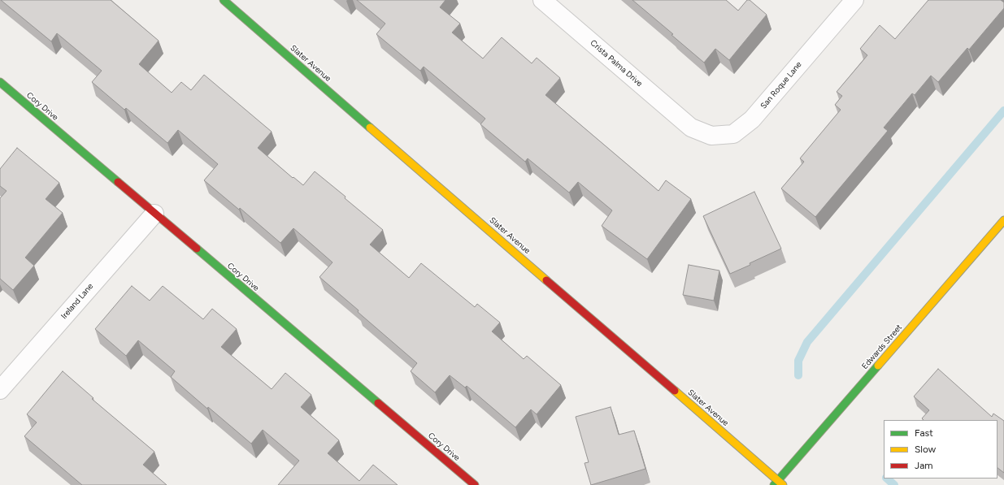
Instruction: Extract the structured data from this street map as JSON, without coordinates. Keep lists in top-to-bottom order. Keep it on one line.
{"streets":{"street":["Slater Avenue","Crista Palma Drive","San Roque Lane","Cory Drive","Ireland Lane","Edwards Street"]},"crossings":[["Slater Avenue","Edwards Street"],["Crista Palma Drive","San Roque Lane"],["Cory Drive","Ireland Lane"]],"legend":["Fast","Slow","Jam"]}
